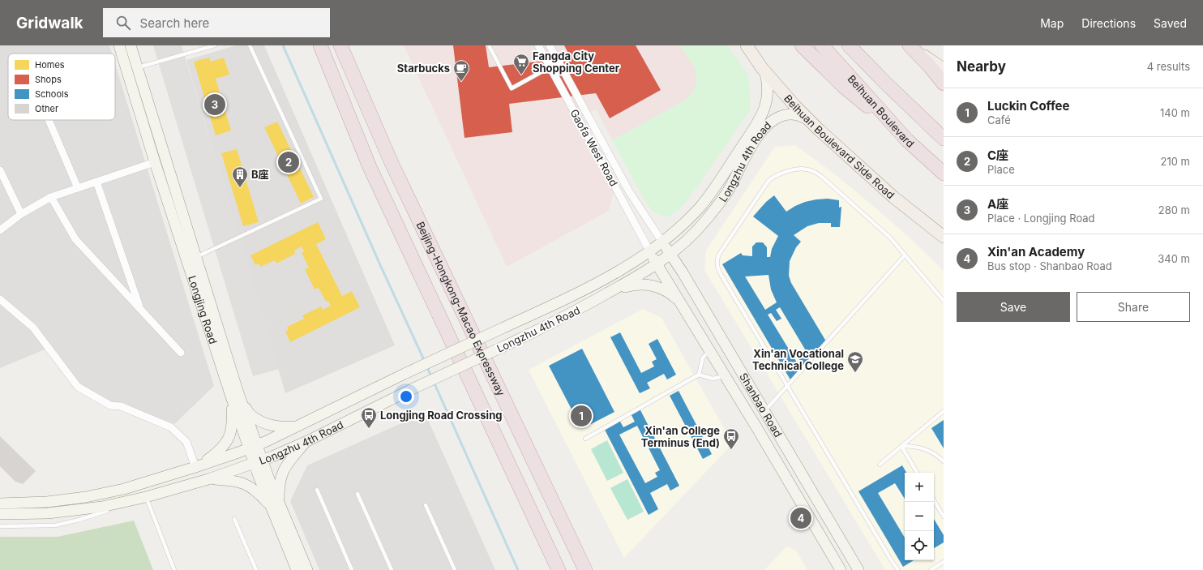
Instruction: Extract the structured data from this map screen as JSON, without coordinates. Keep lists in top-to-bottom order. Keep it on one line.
{"streets":{"highway":["Beihuan Boulevard","Beijing-Hongkong-Macao Expressway"],"main road":["Beihuan Boulevard Side Road","Longzhu 4th Road","Longjing Road","Shanbao Road"],"street":["Gaofa West Road"]},"crossings":[["Beihuan Boulevard Side Road","Longzhu 4th Road"],["Gaofa West Road","Longzhu 4th Road"],["Gaofa West Road","Shanbao Road"],["Longzhu 4th Road","Longjing Road"],["Longzhu 4th Road","Shanbao Road"]],"places":{"supermarket":["Fangda City Shopping Center"],"cafe":["Starbucks"],"building":["B座"],"school or university":["Xin'an Vocational Technical College"],"bus stop":["Longjing Road Crossing","Xin'an College Terminus (End)"]},"legend":["Homes","Shops","Schools","Other"],"page":{"header":"Gridwalk","search":"Search here","nav":["Map","Directions","Saved"],"heading":["Nearby","4 results"],"list":[{"mark":"1","name":"Luckin Coffee","note":"Café","value":"140 m"},{"mark":"2","name":"C座","note":"Place","value":"210 m"},{"mark":"3","name":"A座","note":"Place · Longjing Road","value":"280 m"},{"mark":"4","name":"Xin'an Academy","note":"Bus stop · Shanbao Road","value":"340 m"}],"pins":["3","2","1","4"],"buttons":["Save","Share"],"map_buttons":["+","−"]}}
